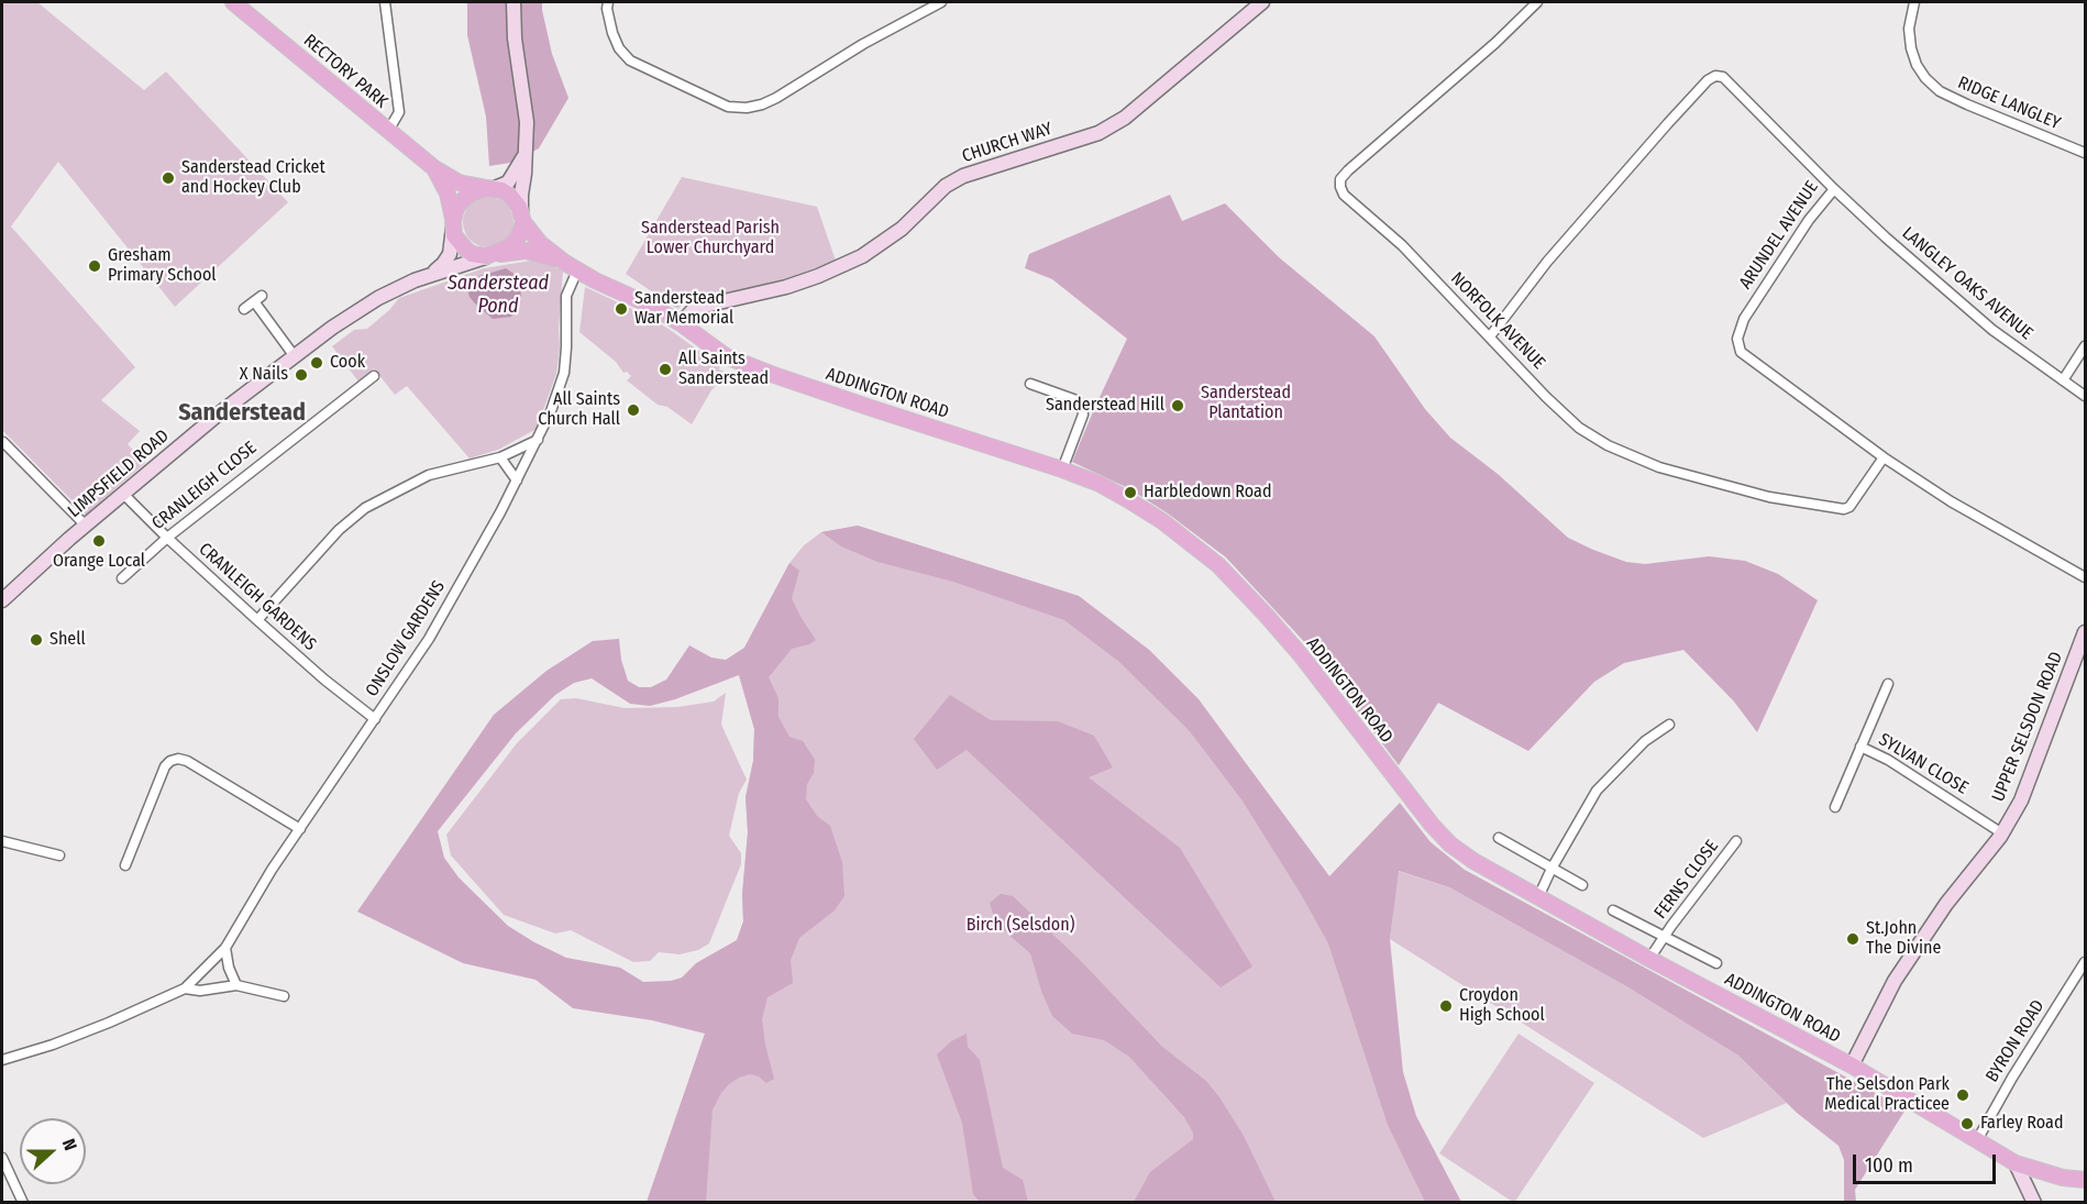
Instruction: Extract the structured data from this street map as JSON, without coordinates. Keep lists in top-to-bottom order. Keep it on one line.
{"streets":{"main road":["RECTORY PARK","CHURCH WAY","ADDINGTON ROAD","LIMPSFIELD ROAD","UPPER SELSDON ROAD"],"street":["RIDGE LANGLEY","ARUNDEL AVENUE","LANGLEY OAKS AVENUE","NORFOLK AVENUE","CRANLEIGH CLOSE","CRANLEIGH GARDENS","ONSLOW GARDENS","SYLVAN CLOSE","FERNS CLOSE","BYRON ROAD"]},"crossings":[["RECTORY PARK","LIMPSFIELD ROAD"],["CHURCH WAY","ADDINGTON ROAD"],["ARUNDEL AVENUE","LANGLEY OAKS AVENUE"],["ARUNDEL AVENUE","NORFOLK AVENUE"],["ADDINGTON ROAD","ONSLOW GARDENS"],["ADDINGTON ROAD","UPPER SELSDON ROAD"],["ADDINGTON ROAD","FERNS CLOSE"],["ADDINGTON ROAD","BYRON ROAD"],["LIMPSFIELD ROAD","CRANLEIGH GARDENS"],["CRANLEIGH CLOSE","CRANLEIGH GARDENS"],["CRANLEIGH GARDENS","ONSLOW GARDENS"],["UPPER SELSDON ROAD","SYLVAN CLOSE"]],"districts":["Sanderstead"],"water":["Sanderstead Pond"],"parks":["Sanderstead Parish Lower Churchyard","Sanderstead Plantation","Birch (Selsdon)"],"places":["Sanderstead Cricket and Hockey Club","Gresham Primary School","Sanderstead War Memorial","Cook","All Saints Sanderstead","X Nails","Sanderstead Hill","All Saints Church Hall","Harbledown Road","Orange Local","Shell","St.John The Divine","Croydon High School","The Selsdon Park Medical Practicee","Farley Road"],"scale_bar":"100 m","north":"right"}
